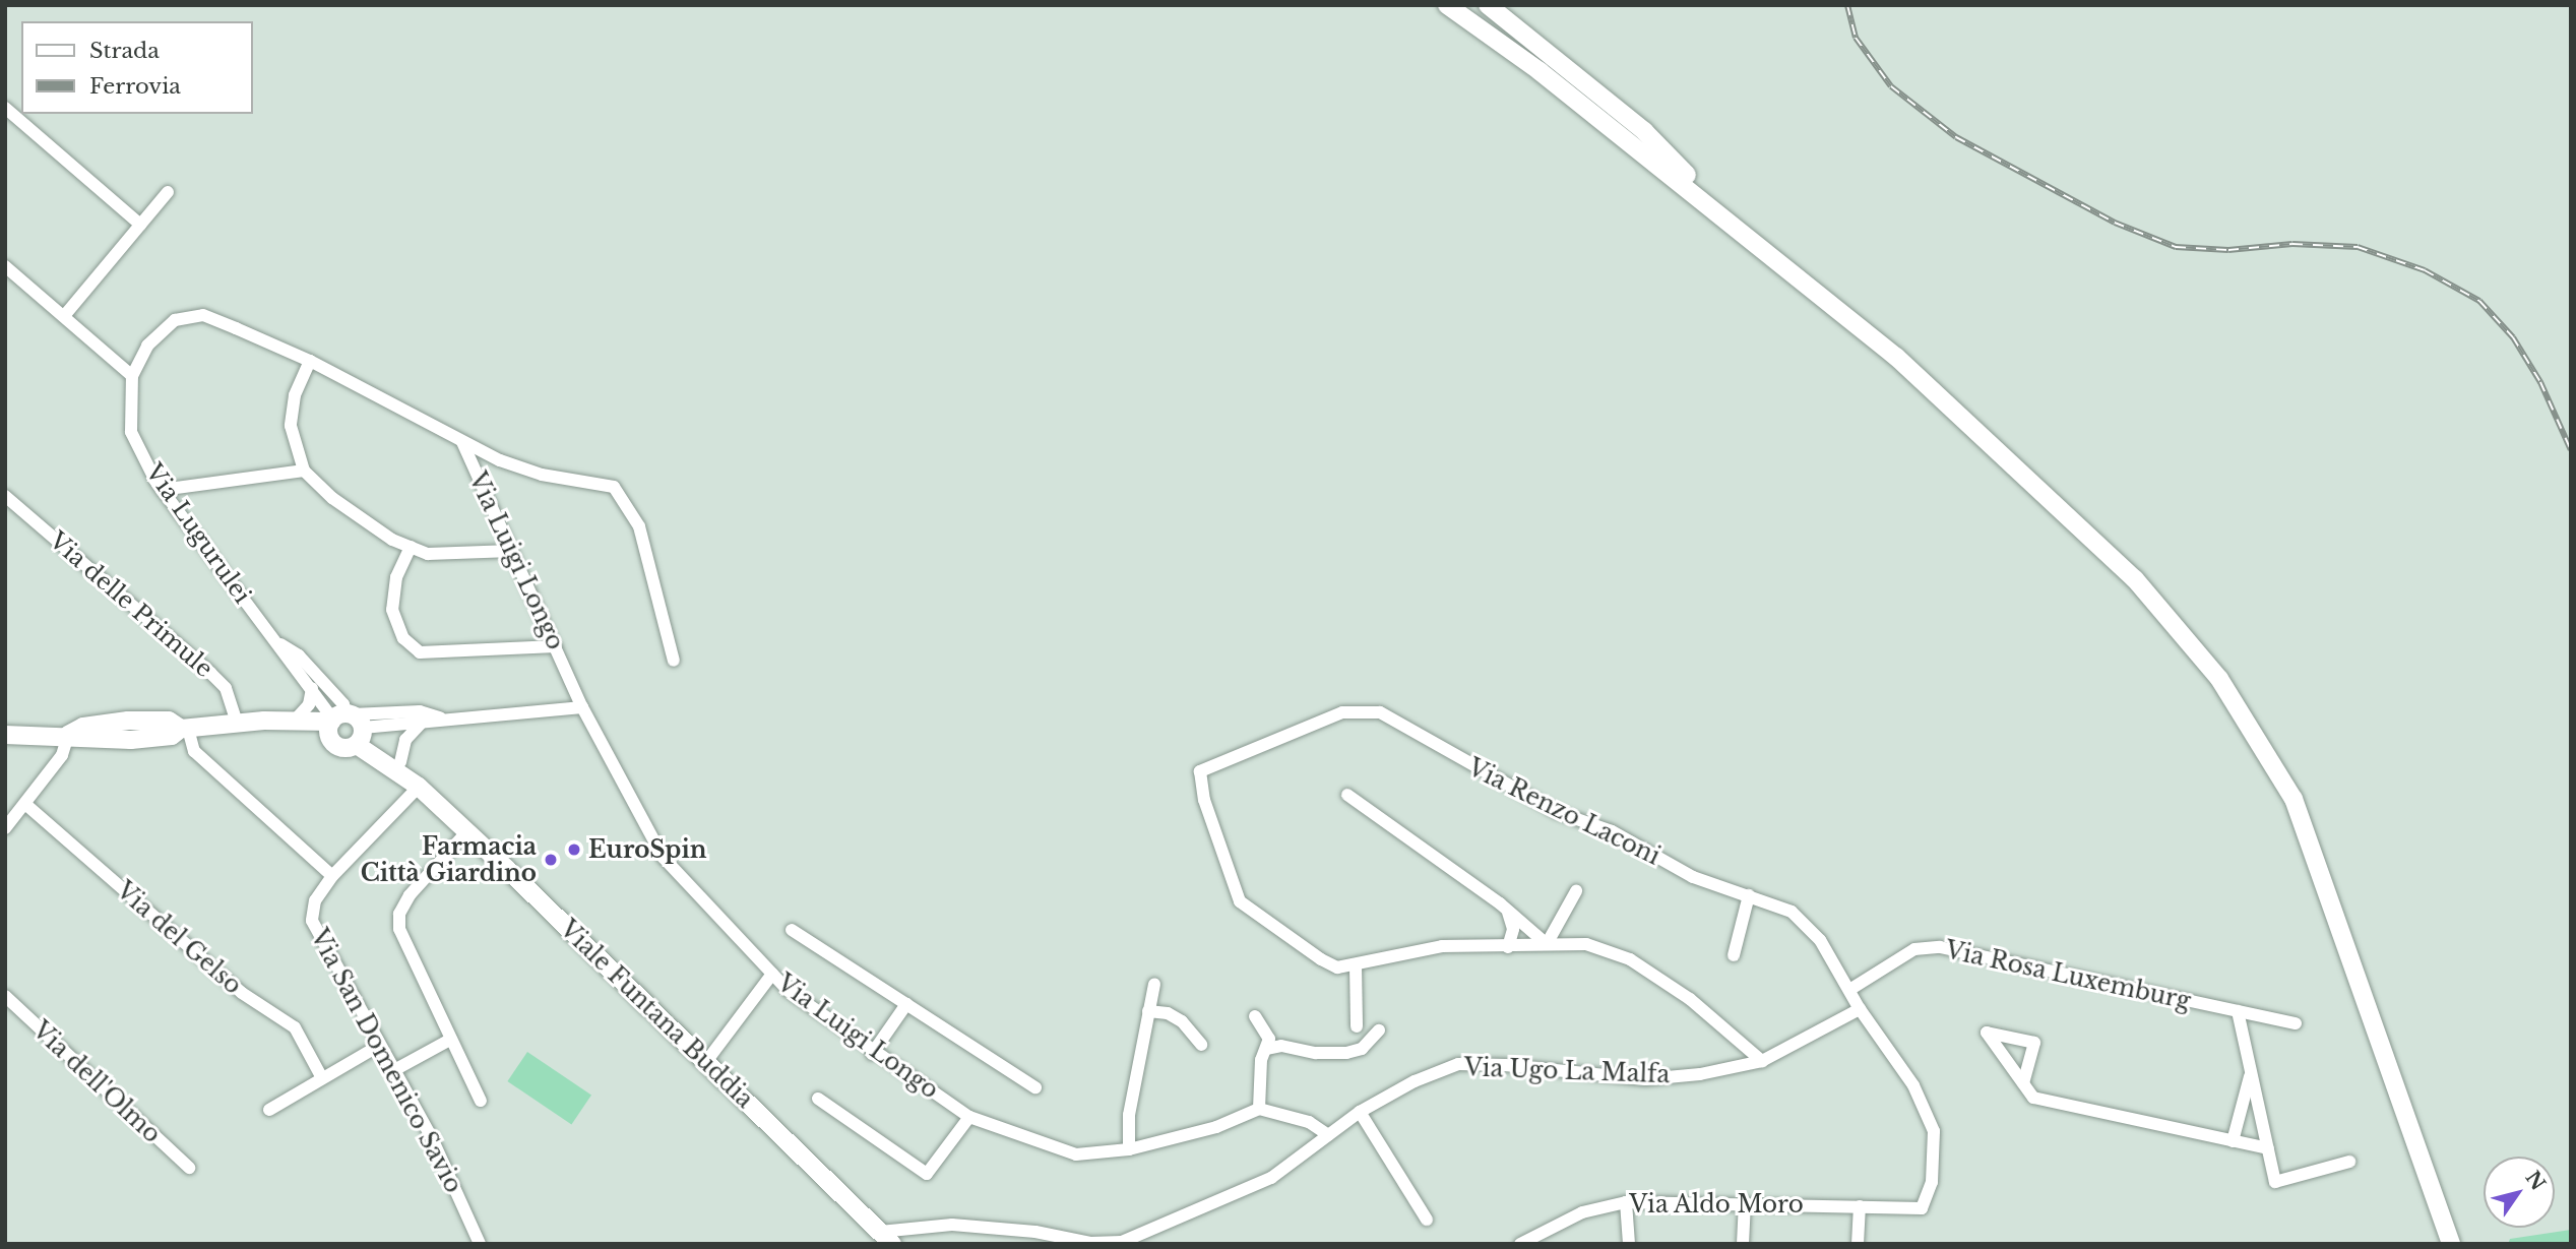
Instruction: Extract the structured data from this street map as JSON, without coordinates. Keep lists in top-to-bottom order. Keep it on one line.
{"streets":{"main road":["Viale Funtana Buddia"],"street":["Via Lugurulei","Via Luigi Longo","Via delle Primule","Via Renzo Laconi","Via del Gelso","Via Rosa Luxemburg","Via San Domenico Savio","Via Ugo La Malfa","Via dell'Olmo","Via Aldo Moro"]},"crossings":[["Via Lugurulei","Via Luigi Longo"],["Via Lugurulei","Viale Funtana Buddia"],["Via Renzo Laconi","Via Ugo La Malfa"],["Viale Funtana Buddia","Via San Domenico Savio"],["Viale Funtana Buddia","Via Ugo La Malfa"],["Via Ugo La Malfa","Via Aldo Moro"]],"places":["EuroSpin","Farmacia Città Giardino"],"legend":["Strada","Ferrovia"],"north":"top right"}
